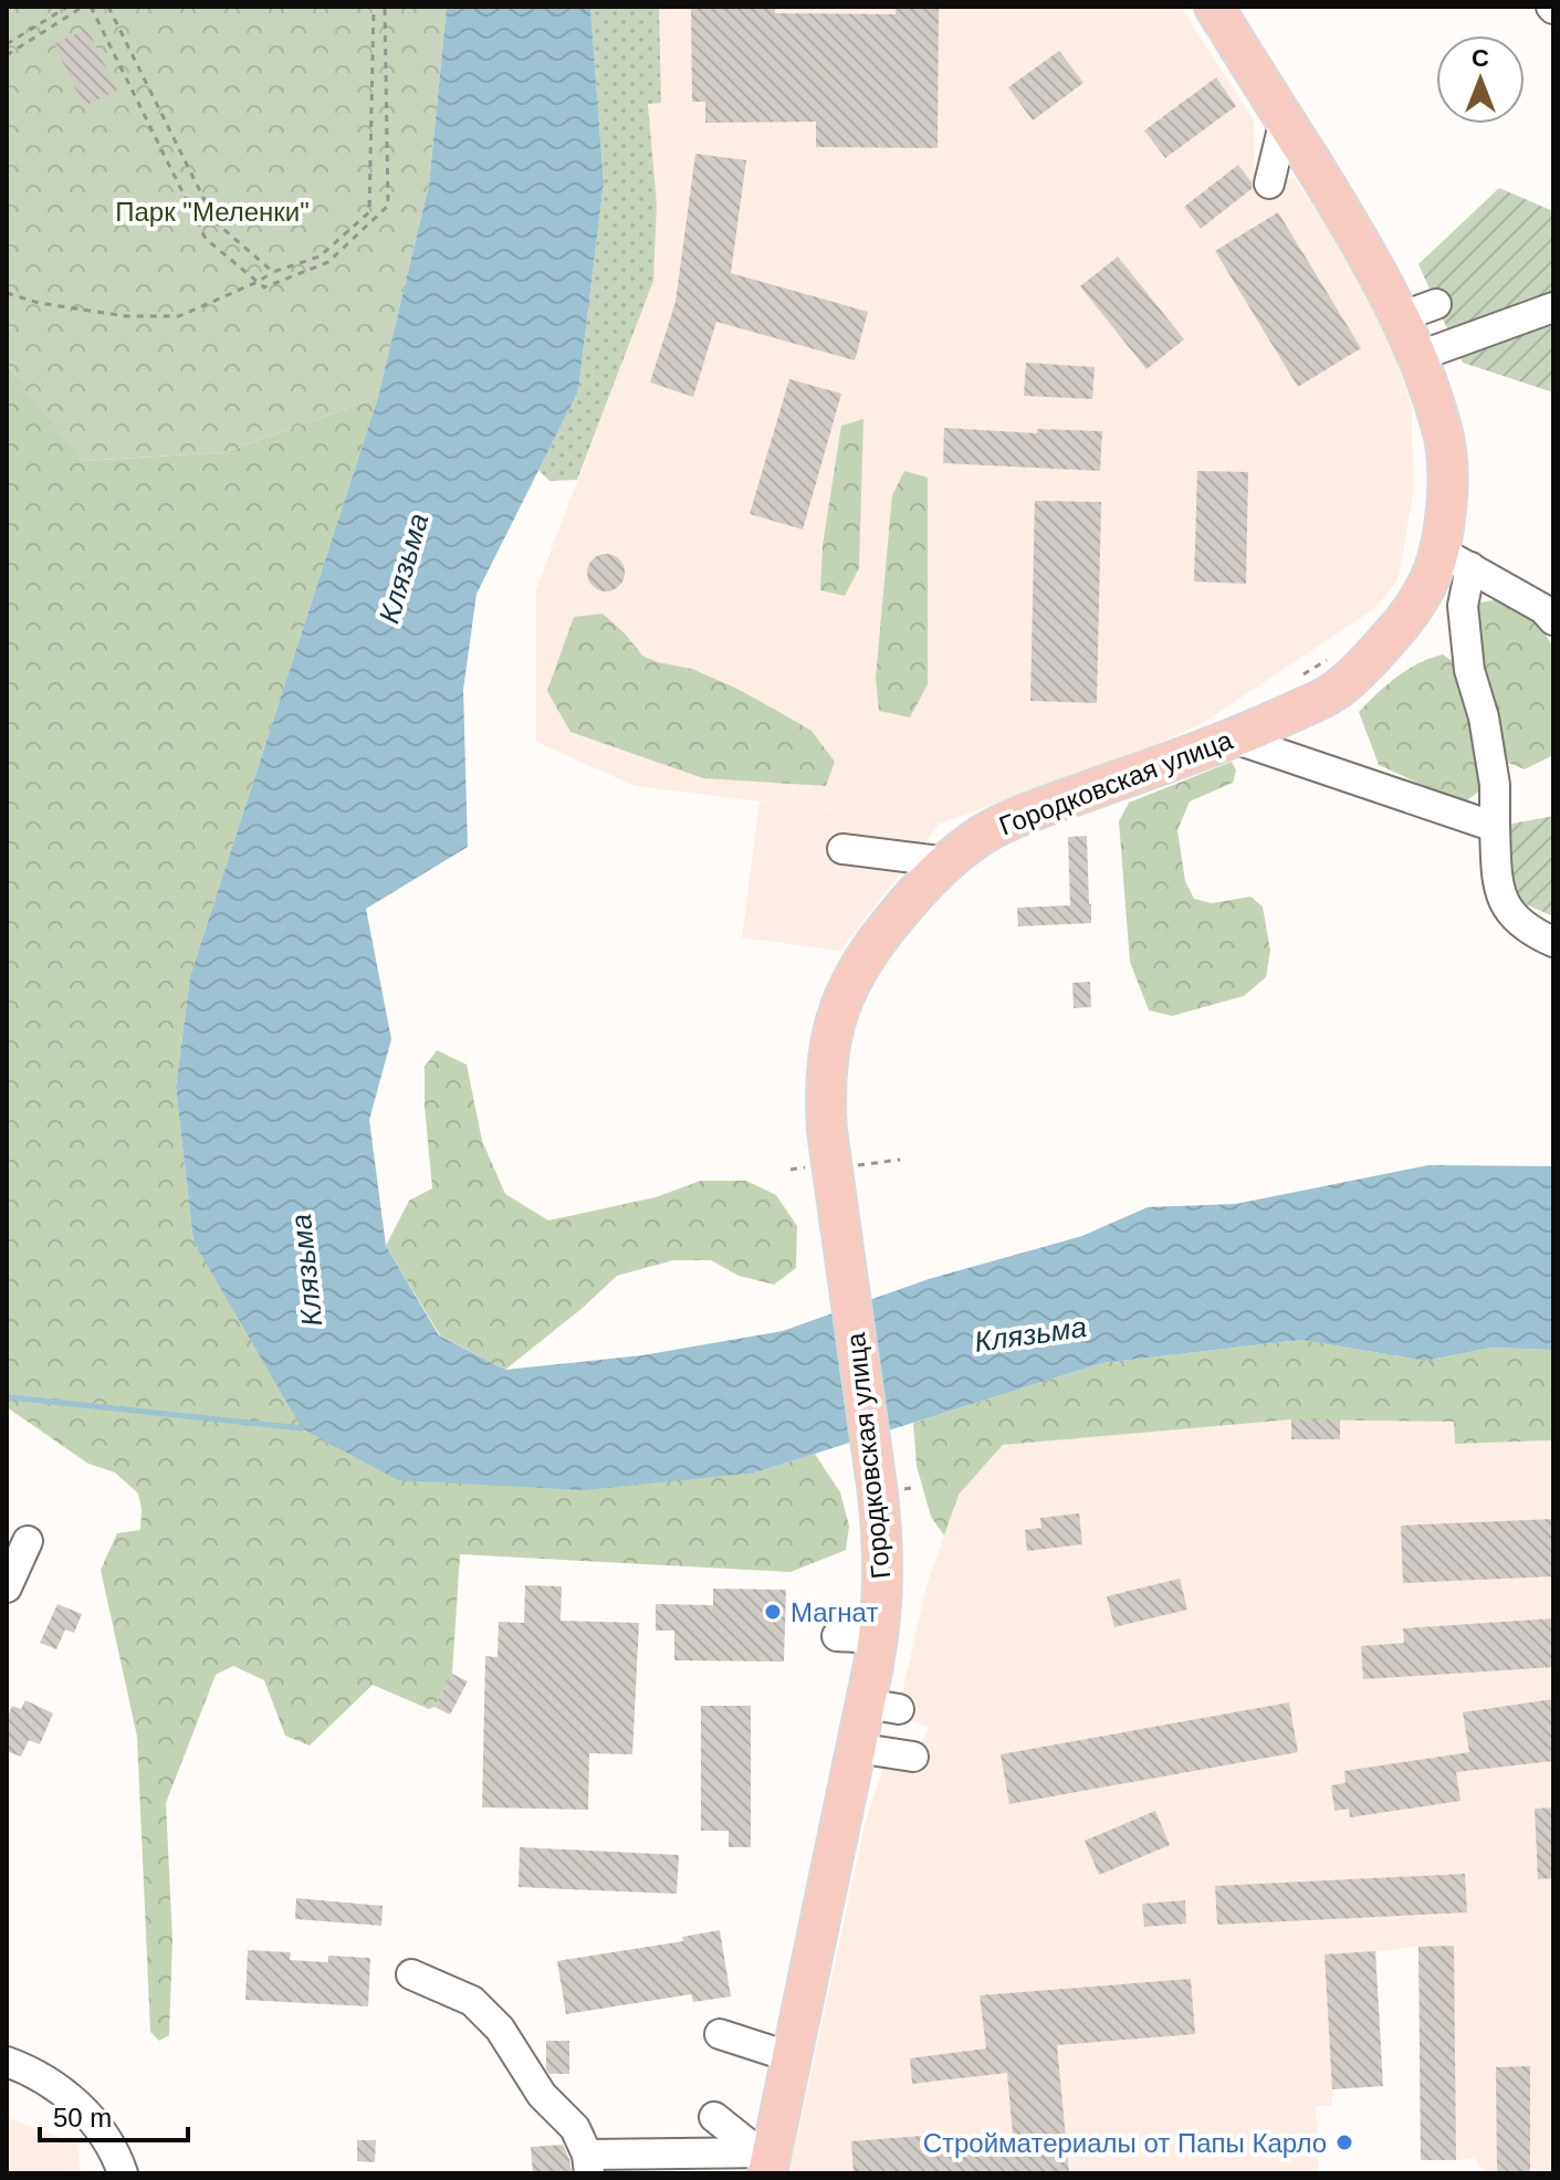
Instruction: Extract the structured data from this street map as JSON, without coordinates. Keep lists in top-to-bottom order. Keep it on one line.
{"streets":{"main road":["Городковская улица"]},"water":["Клязьма"],"parks":["Парк \"Меленки\""],"places":["Магнат","Стройматериалы от Папы Карло"],"scale_bar":"50 m","north":"top"}
